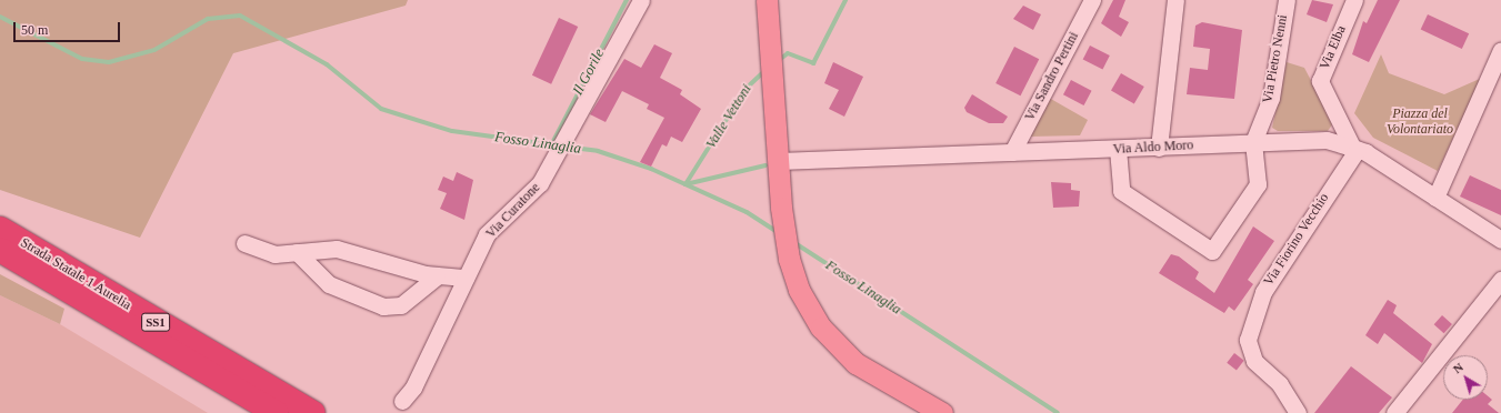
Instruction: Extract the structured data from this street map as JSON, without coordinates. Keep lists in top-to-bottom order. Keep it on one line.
{"streets":{"highway":["Strada Statale 1 Aurelia","SS1"],"street":["Via Elba","Via Pietro Nenni","Via Sandro Pertini","Via Aldo Moro","Via Curatone","Via Fiorino Vecchio"]},"crossings":[["Via Elba","Via Aldo Moro"],["Via Elba","Via Fiorino Vecchio"],["Via Pietro Nenni","Via Aldo Moro"],["Via Sandro Pertini","Via Aldo Moro"],["Via Aldo Moro","Via Fiorino Vecchio"]],"water":["Il Gorile","Valle Vettoni","Fosso Linaglia"],"parks":["Piazza del Volontariato"],"scale_bar":"50 m","north":"top left"}
